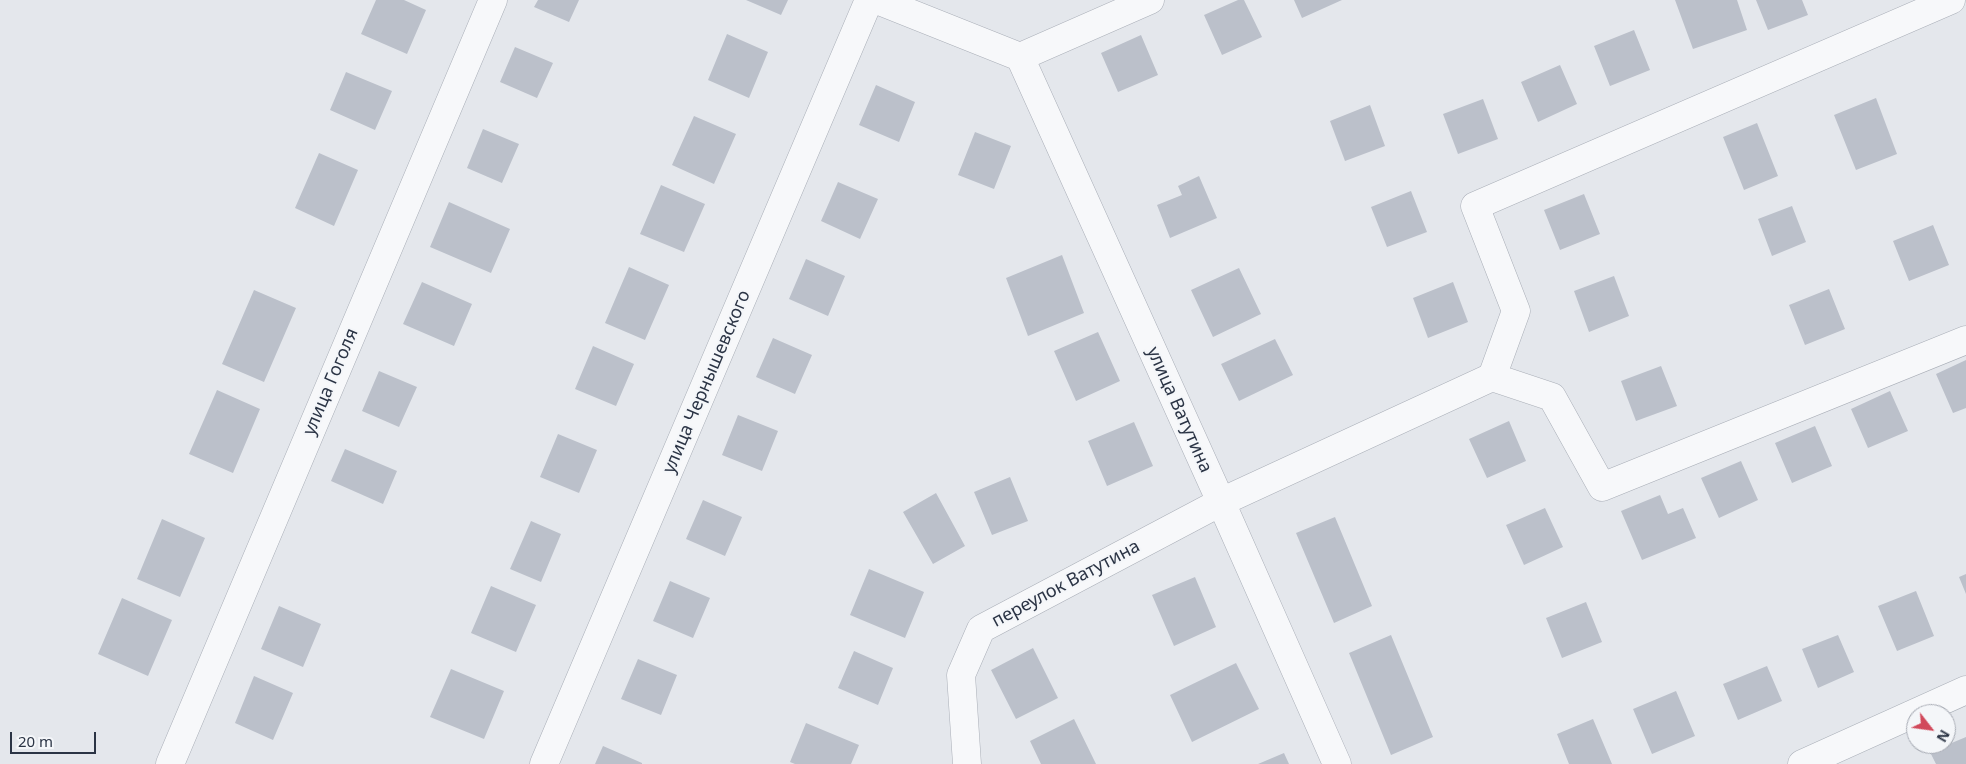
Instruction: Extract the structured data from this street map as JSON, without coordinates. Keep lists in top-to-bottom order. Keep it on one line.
{"streets":{"street":["улица Гоголя","улица Чернышевского","улица Ватутина","переулок Ватутина"]},"crossings":[["улица Ватутина","переулок Ватутина"]],"scale_bar":"20 m","north":"bottom right"}
